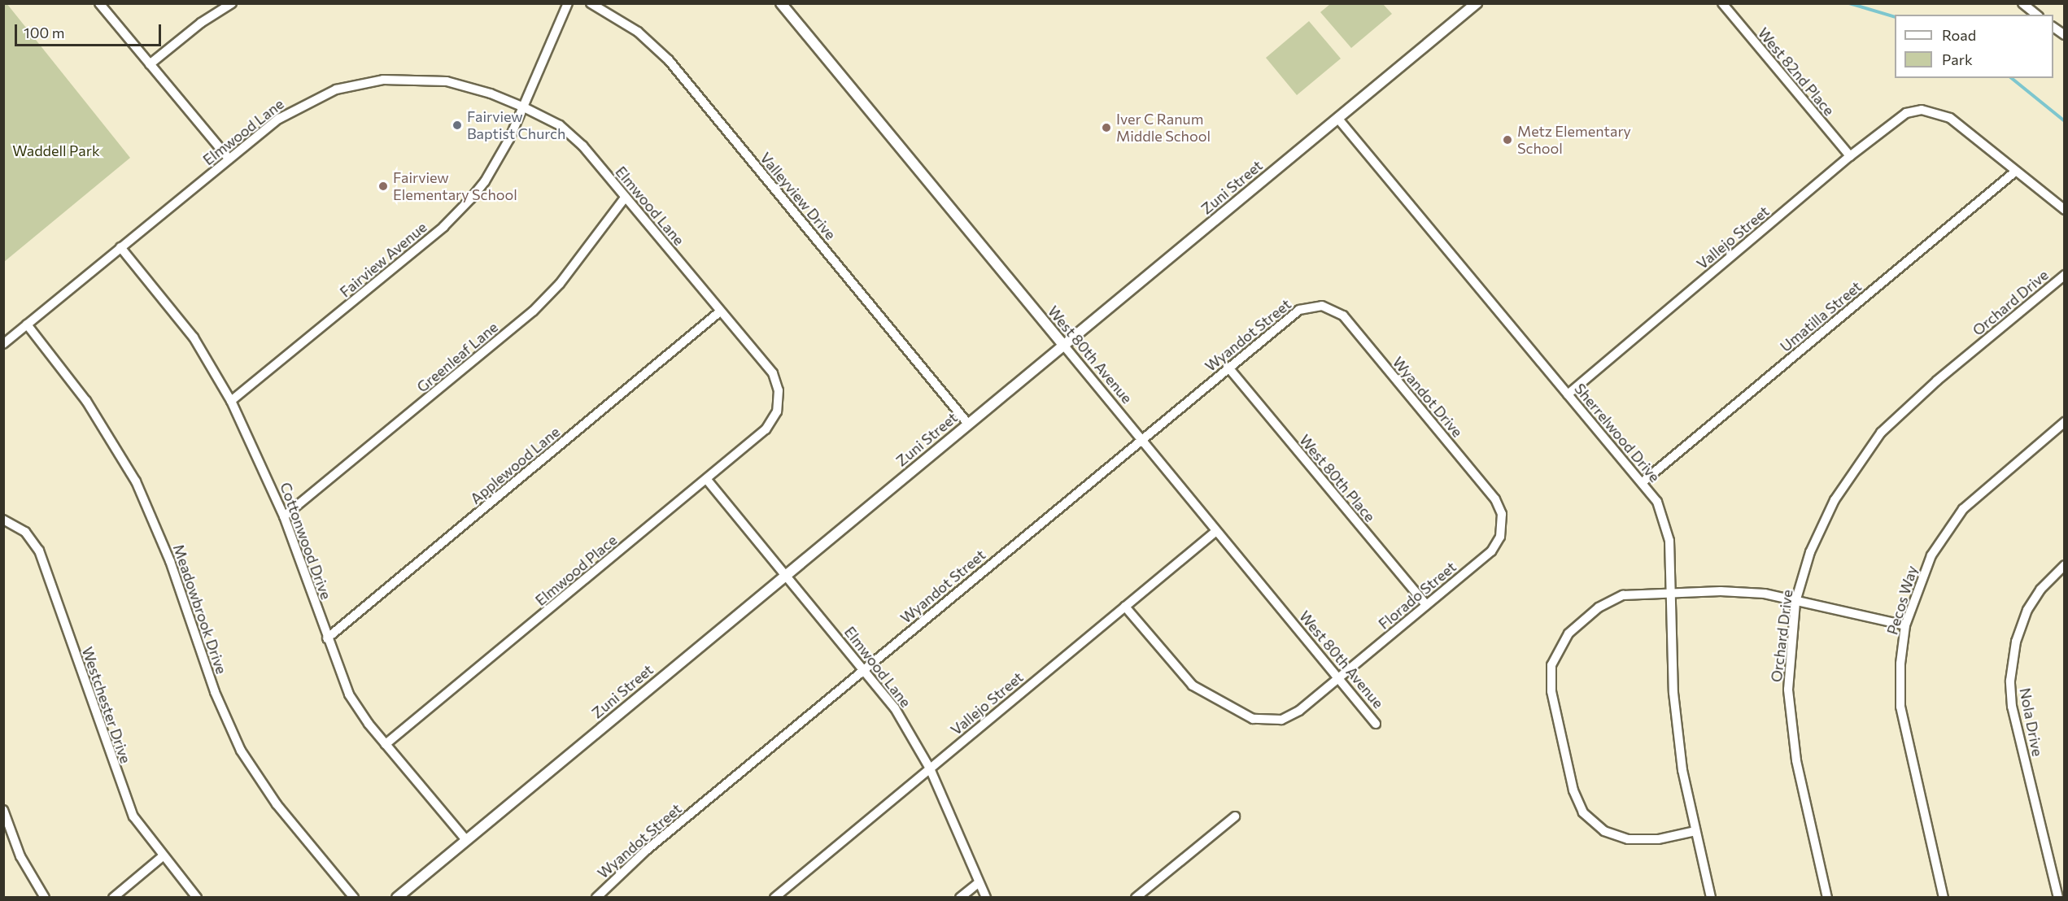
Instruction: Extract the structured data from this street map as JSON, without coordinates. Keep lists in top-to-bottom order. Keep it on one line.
{"streets":{"street":["West 82nd Place","Elmwood Lane","Zuni Street","Valleyview Drive","Vallejo Street","Fairview Avenue","Orchard Drive","Umatilla Street","Wyandot Street","West 80th Avenue","Greenleaf Lane","Wyandot Drive","Sherrelwood Drive","Applewood Lane","West 80th Place","Cottonwood Drive","Elmwood Place","Florado Street","Pecos Way","Meadowbrook Drive","Westchester Drive","Nola Drive"]},"crossings":[["West 82nd Place","Vallejo Street"],["Elmwood Lane","Zuni Street"],["Elmwood Lane","Vallejo Street"],["Elmwood Lane","Fairview Avenue"],["Elmwood Lane","Wyandot Street"],["Elmwood Lane","Greenleaf Lane"],["Elmwood Lane","Applewood Lane"],["Elmwood Lane","Cottonwood Drive"],["Elmwood Lane","Elmwood Place"],["Elmwood Lane","Meadowbrook Drive"],["Zuni Street","Valleyview Drive"],["Zuni Street","West 80th Avenue"],["Zuni Street","Sherrelwood Drive"],["Zuni Street","Cottonwood Drive"],["Vallejo Street","Umatilla Street"],["Vallejo Street","West 80th Avenue"],["Vallejo Street","Sherrelwood Drive"],["Fairview Avenue","Cottonwood Drive"],["Umatilla Street","Sherrelwood Drive"],["Wyandot Street","West 80th Avenue"],["Wyandot Street","Wyandot Drive"],["Wyandot Street","West 80th Place"],["West 80th Avenue","Florado Street"],["Greenleaf Lane","Cottonwood Drive"],["Wyandot Drive","Florado Street"],["Applewood Lane","Cottonwood Drive"],["West 80th Place","Florado Street"],["Cottonwood Drive","Elmwood Place"]],"parks":["Waddell Park"],"places":["Fairview Baptist Church","Iver C Ranum Middle School","Metz Elementary School","Fairview Elementary School"],"legend":["Road","Park"],"scale_bar":"100 m"}
